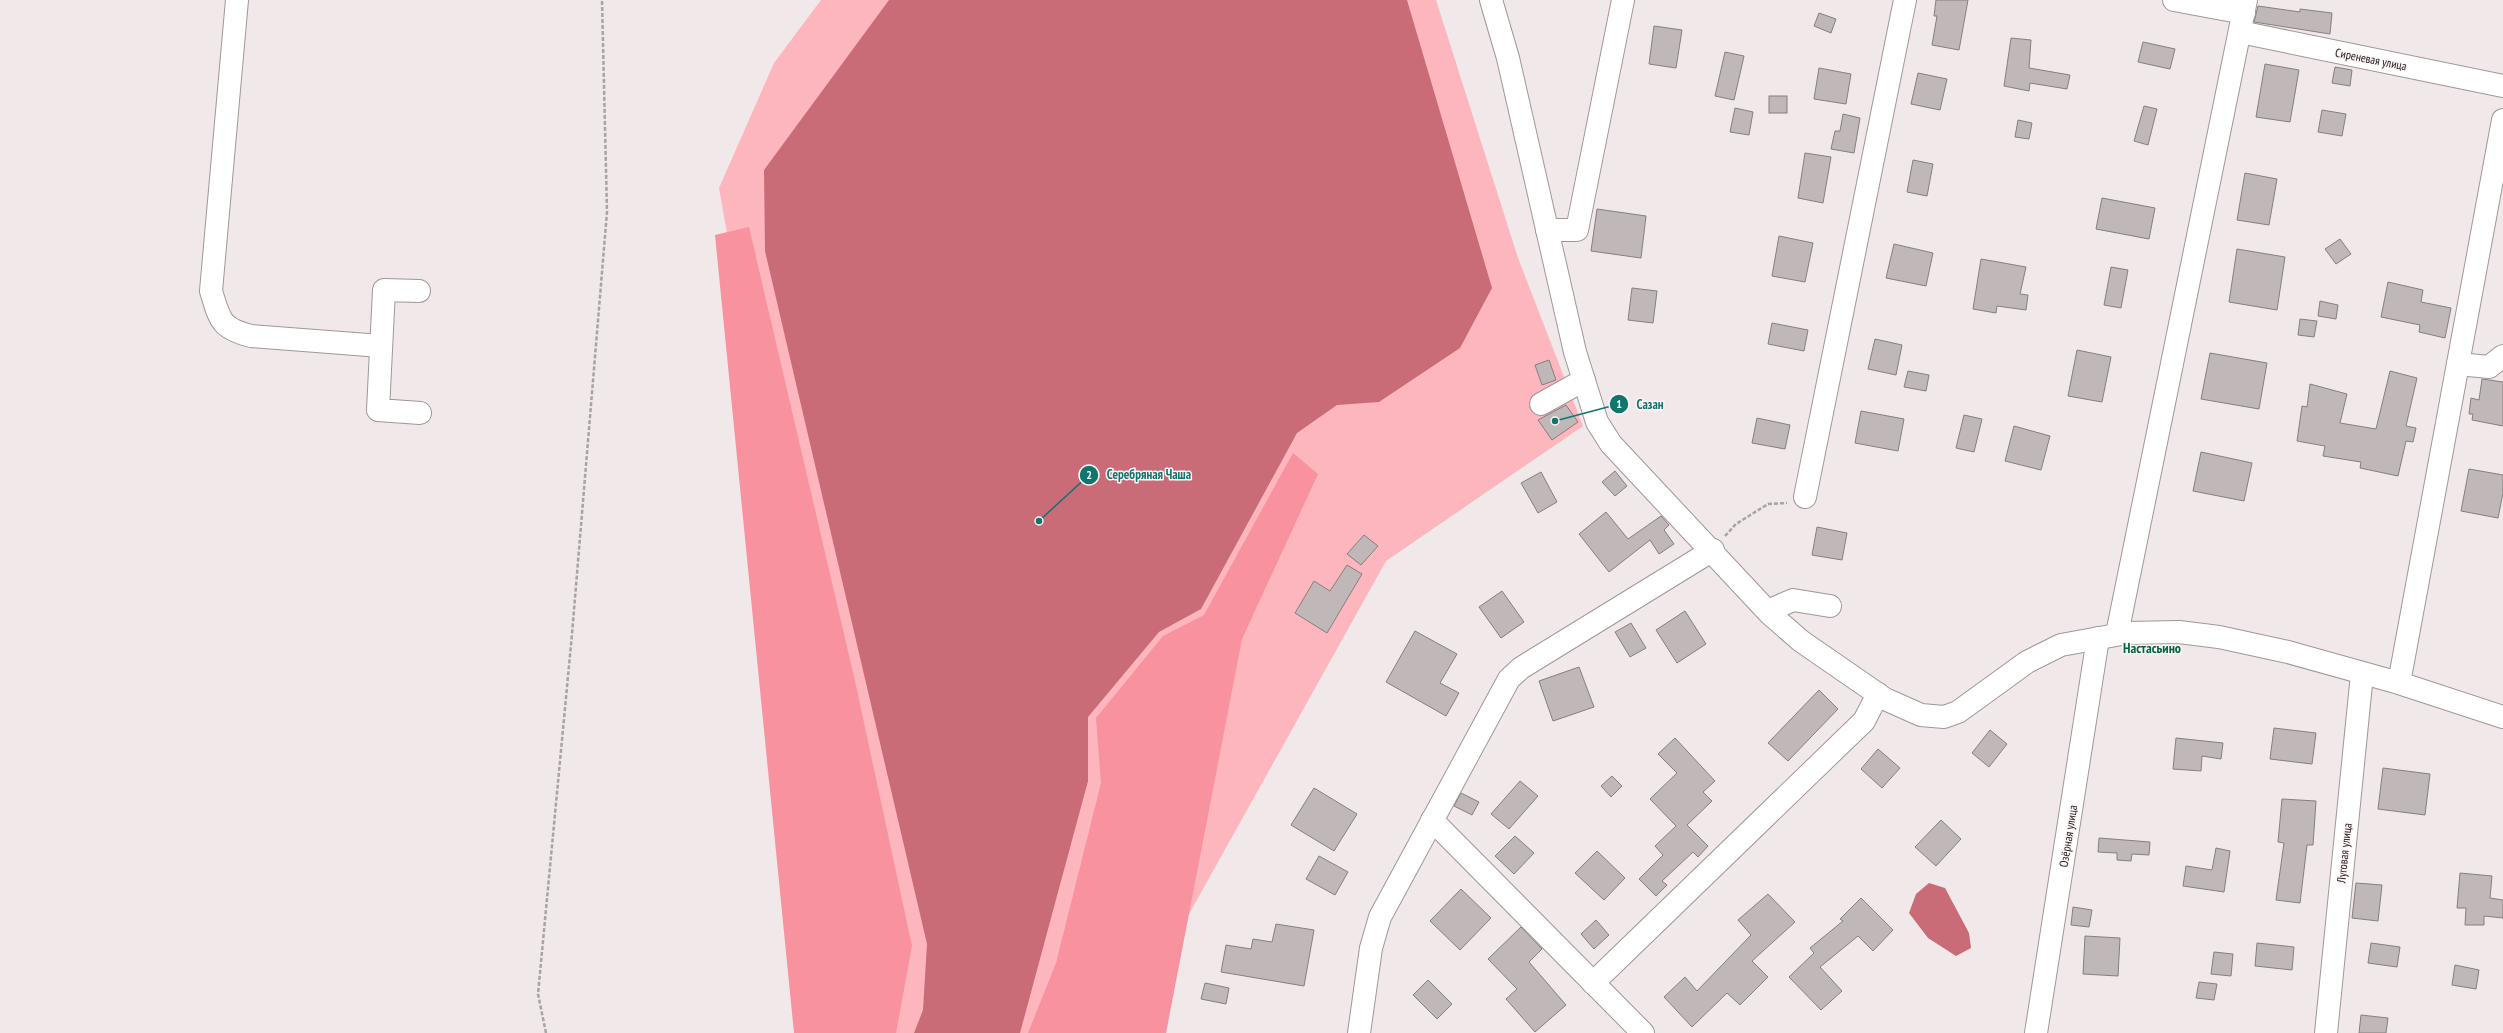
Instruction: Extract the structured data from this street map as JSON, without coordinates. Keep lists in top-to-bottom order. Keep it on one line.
{"streets":{"street":["Сиреневая улица","Озёрная улица","Луговая улица"]},"crossings":[["Сиреневая улица","Озёрная улица"]],"districts":["Настасьино"],"places":["Сазан","Серебряная Чаша"]}
